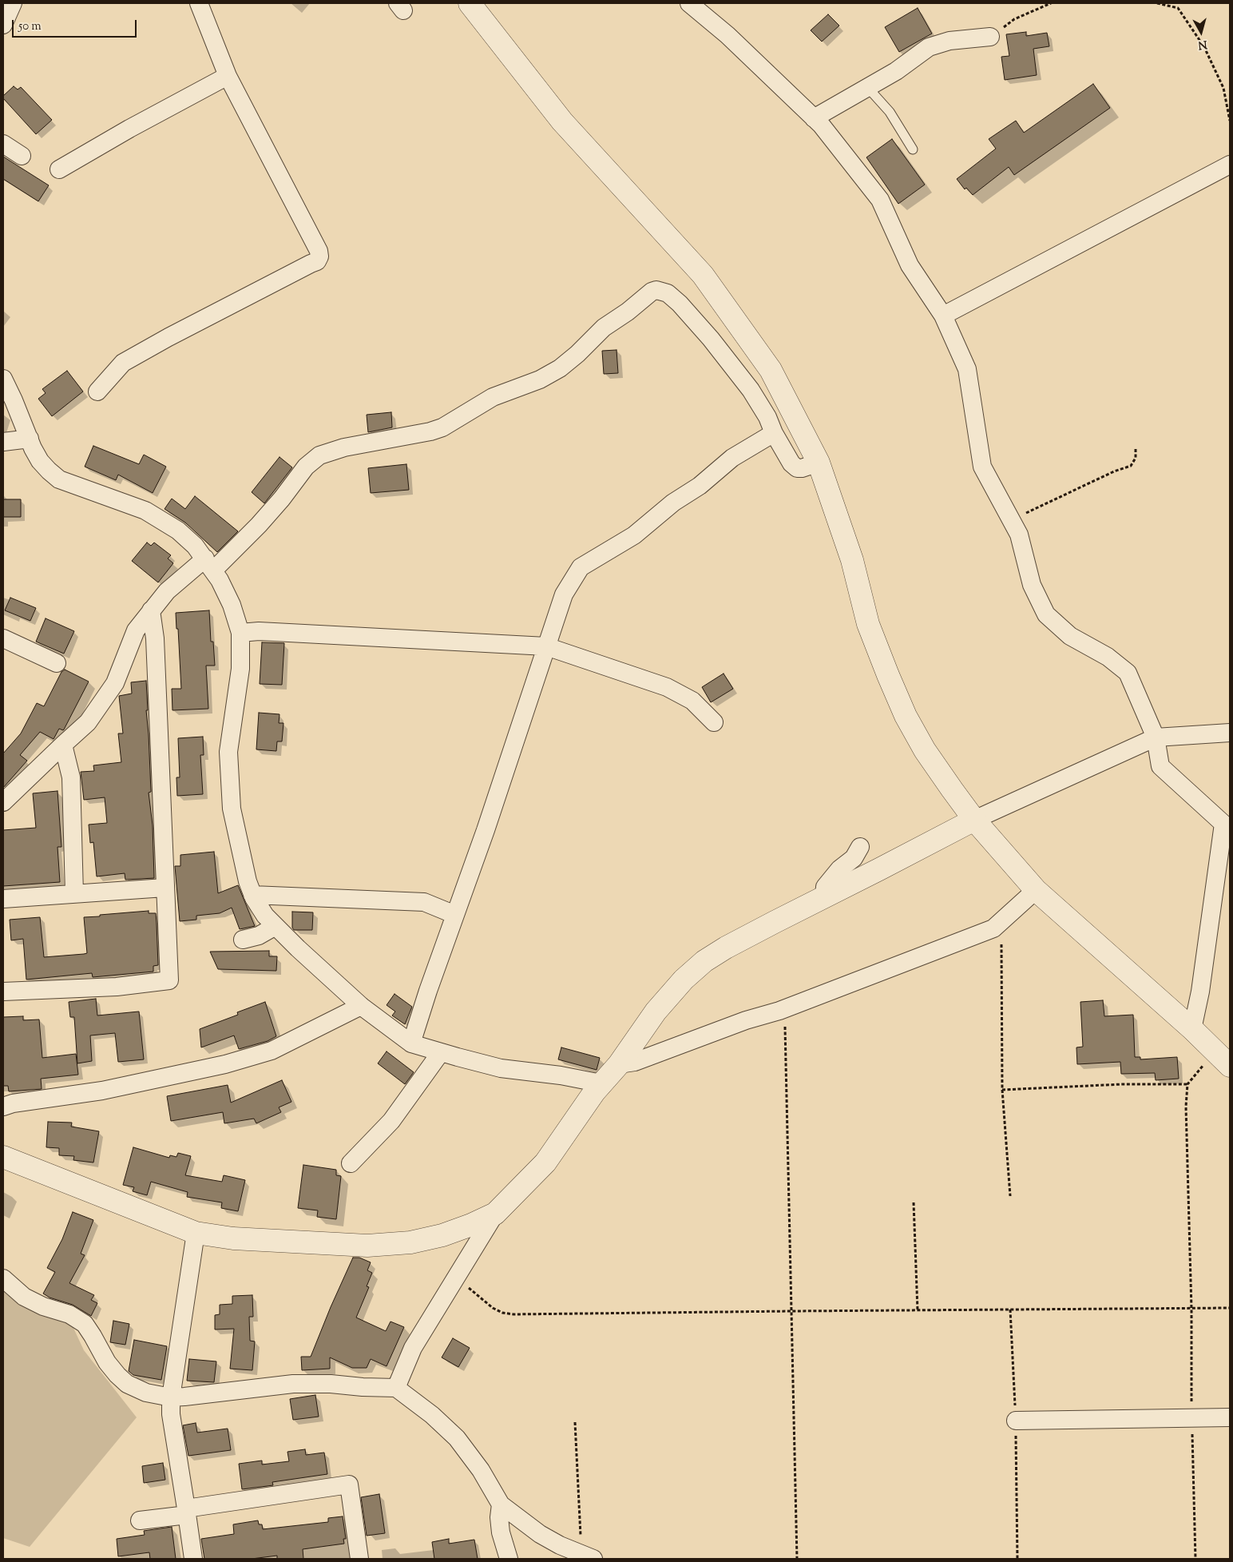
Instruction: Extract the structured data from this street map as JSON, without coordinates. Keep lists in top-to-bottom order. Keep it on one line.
{"scale_bar":"50 m","north":"bottom"}
